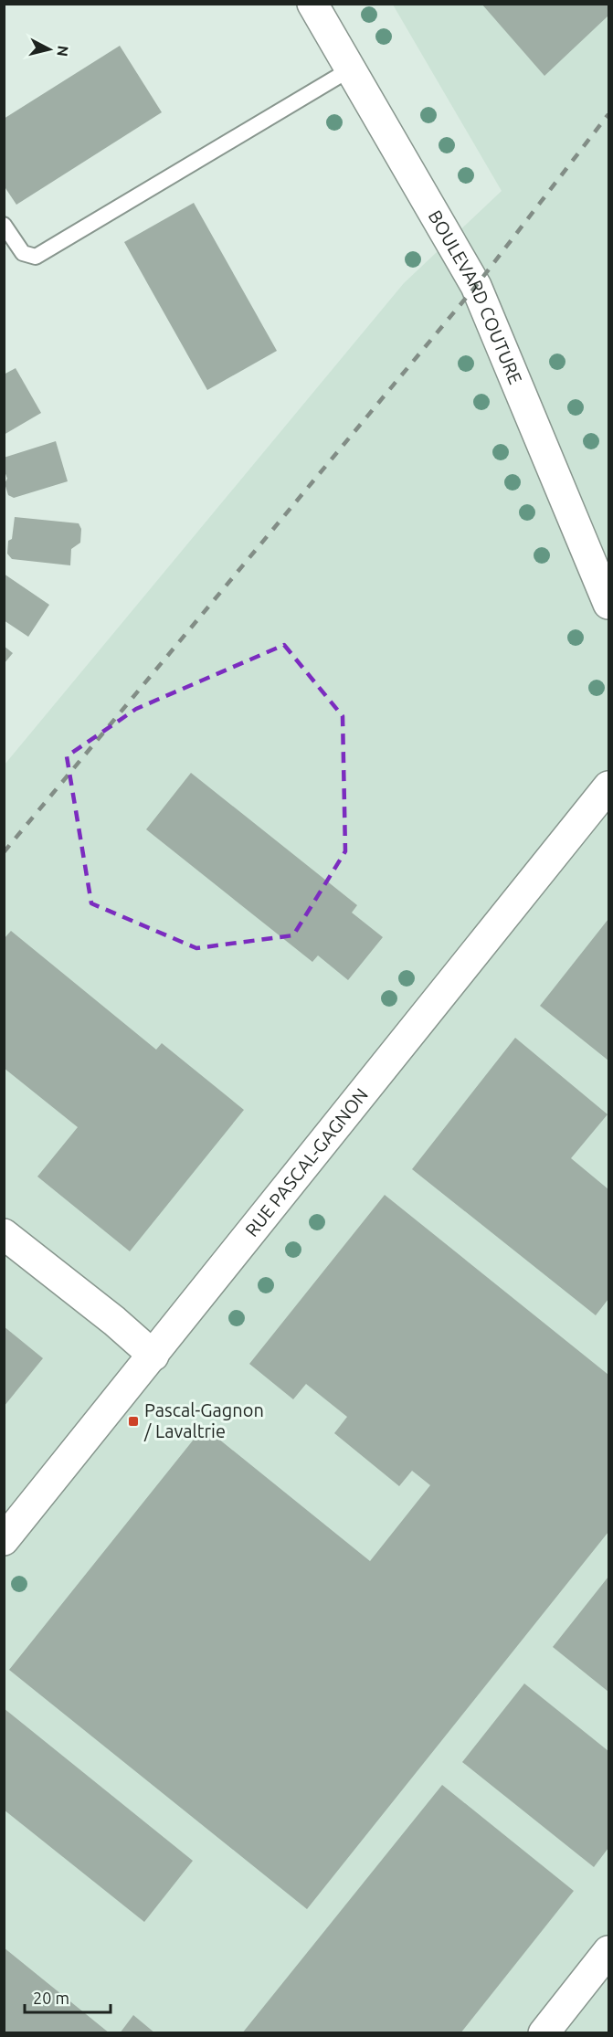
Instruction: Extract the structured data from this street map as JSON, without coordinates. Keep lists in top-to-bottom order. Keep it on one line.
{"streets":{"street":["BOULEVARD COUTURE","RUE PASCAL-GAGNON"]},"places":{"transit":["Pascal-Gagnon / Lavaltrie"]},"scale_bar":"20 m","north":"right"}
